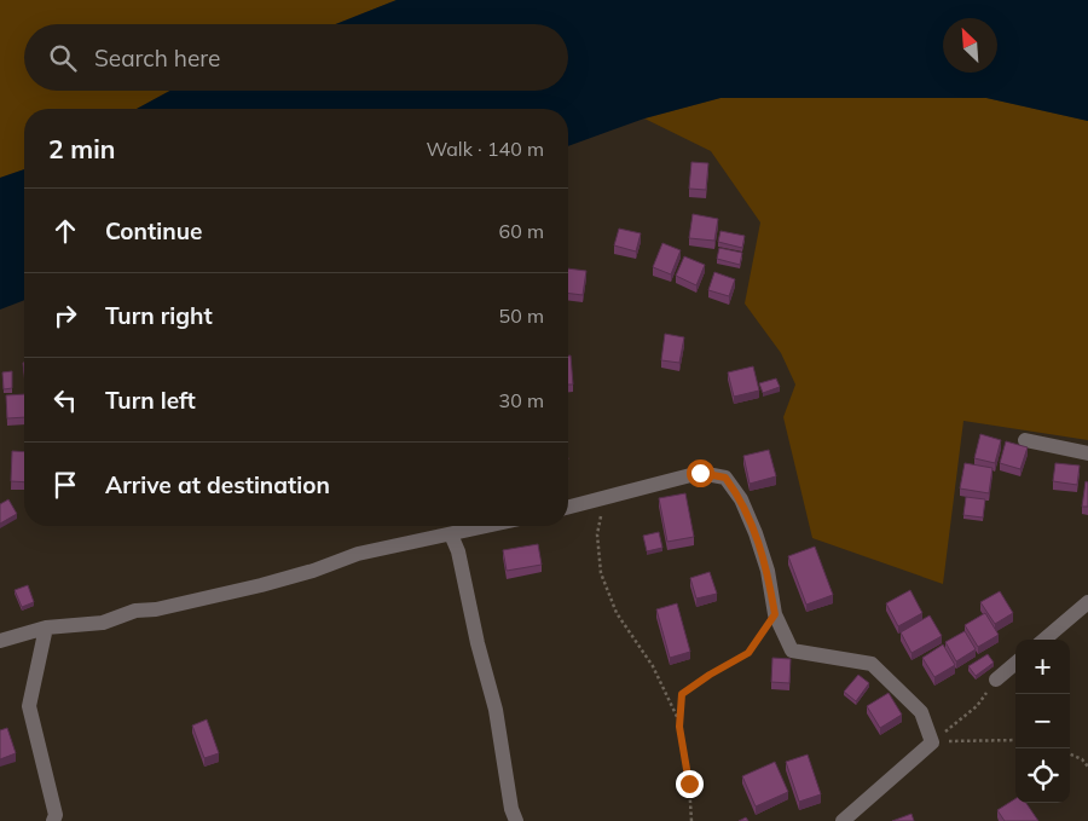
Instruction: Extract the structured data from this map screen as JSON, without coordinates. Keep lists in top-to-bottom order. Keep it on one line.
{"north":"top left","page":{"search":"Search here","heading":["2 min","Walk · 140 m"],"list":[["Continue","60 m"],["Turn right","50 m"],["Turn left","30 m"],"Arrive at destination"],"map_buttons":["+","−"]}}
